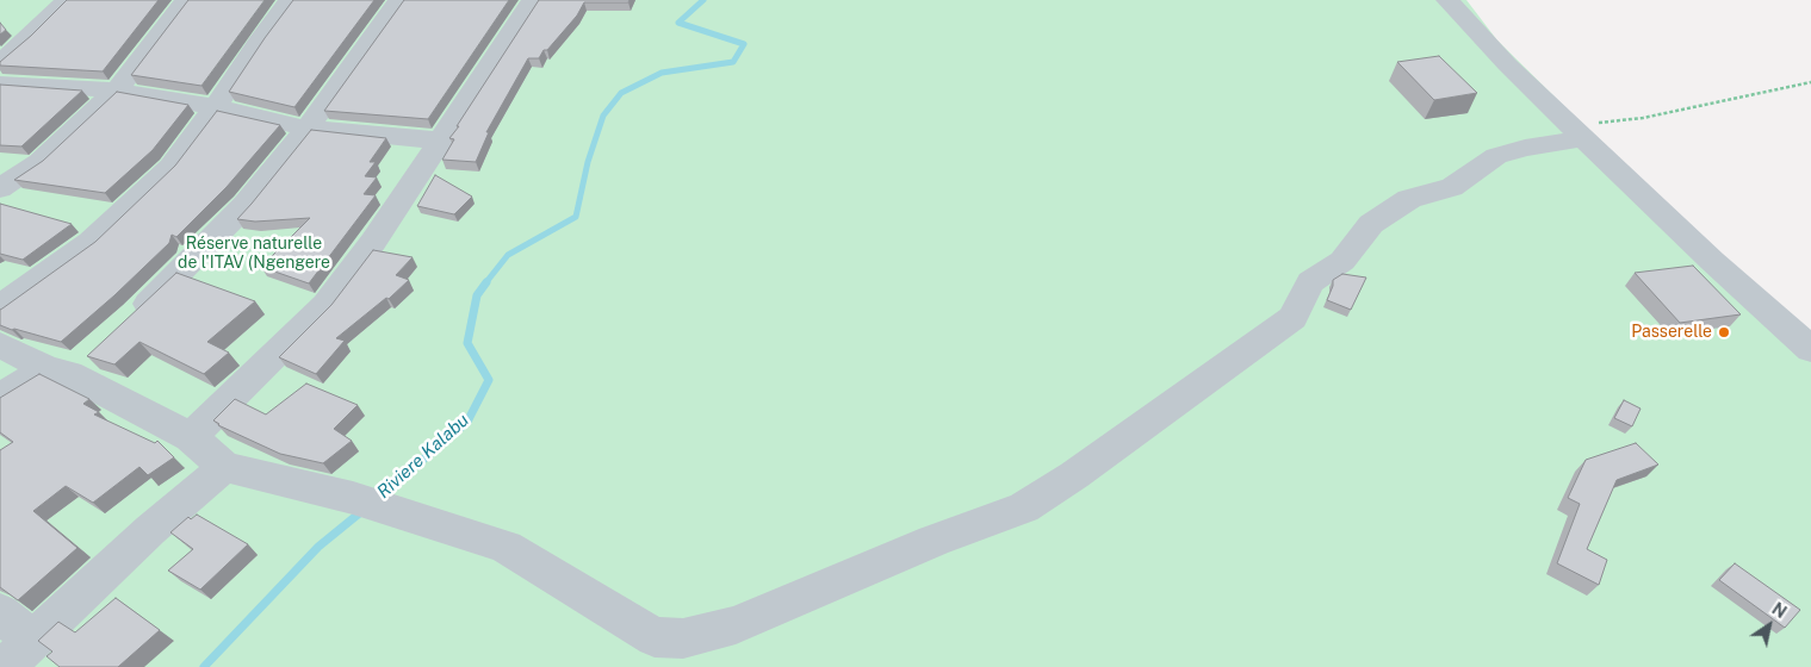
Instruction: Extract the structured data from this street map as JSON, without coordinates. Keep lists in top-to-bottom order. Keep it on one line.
{"water":["Riviere Kalabu"],"parks":["Réserve naturelle de l'ITAV (Ngengere"],"places":["Passerelle"],"north":"top right"}
